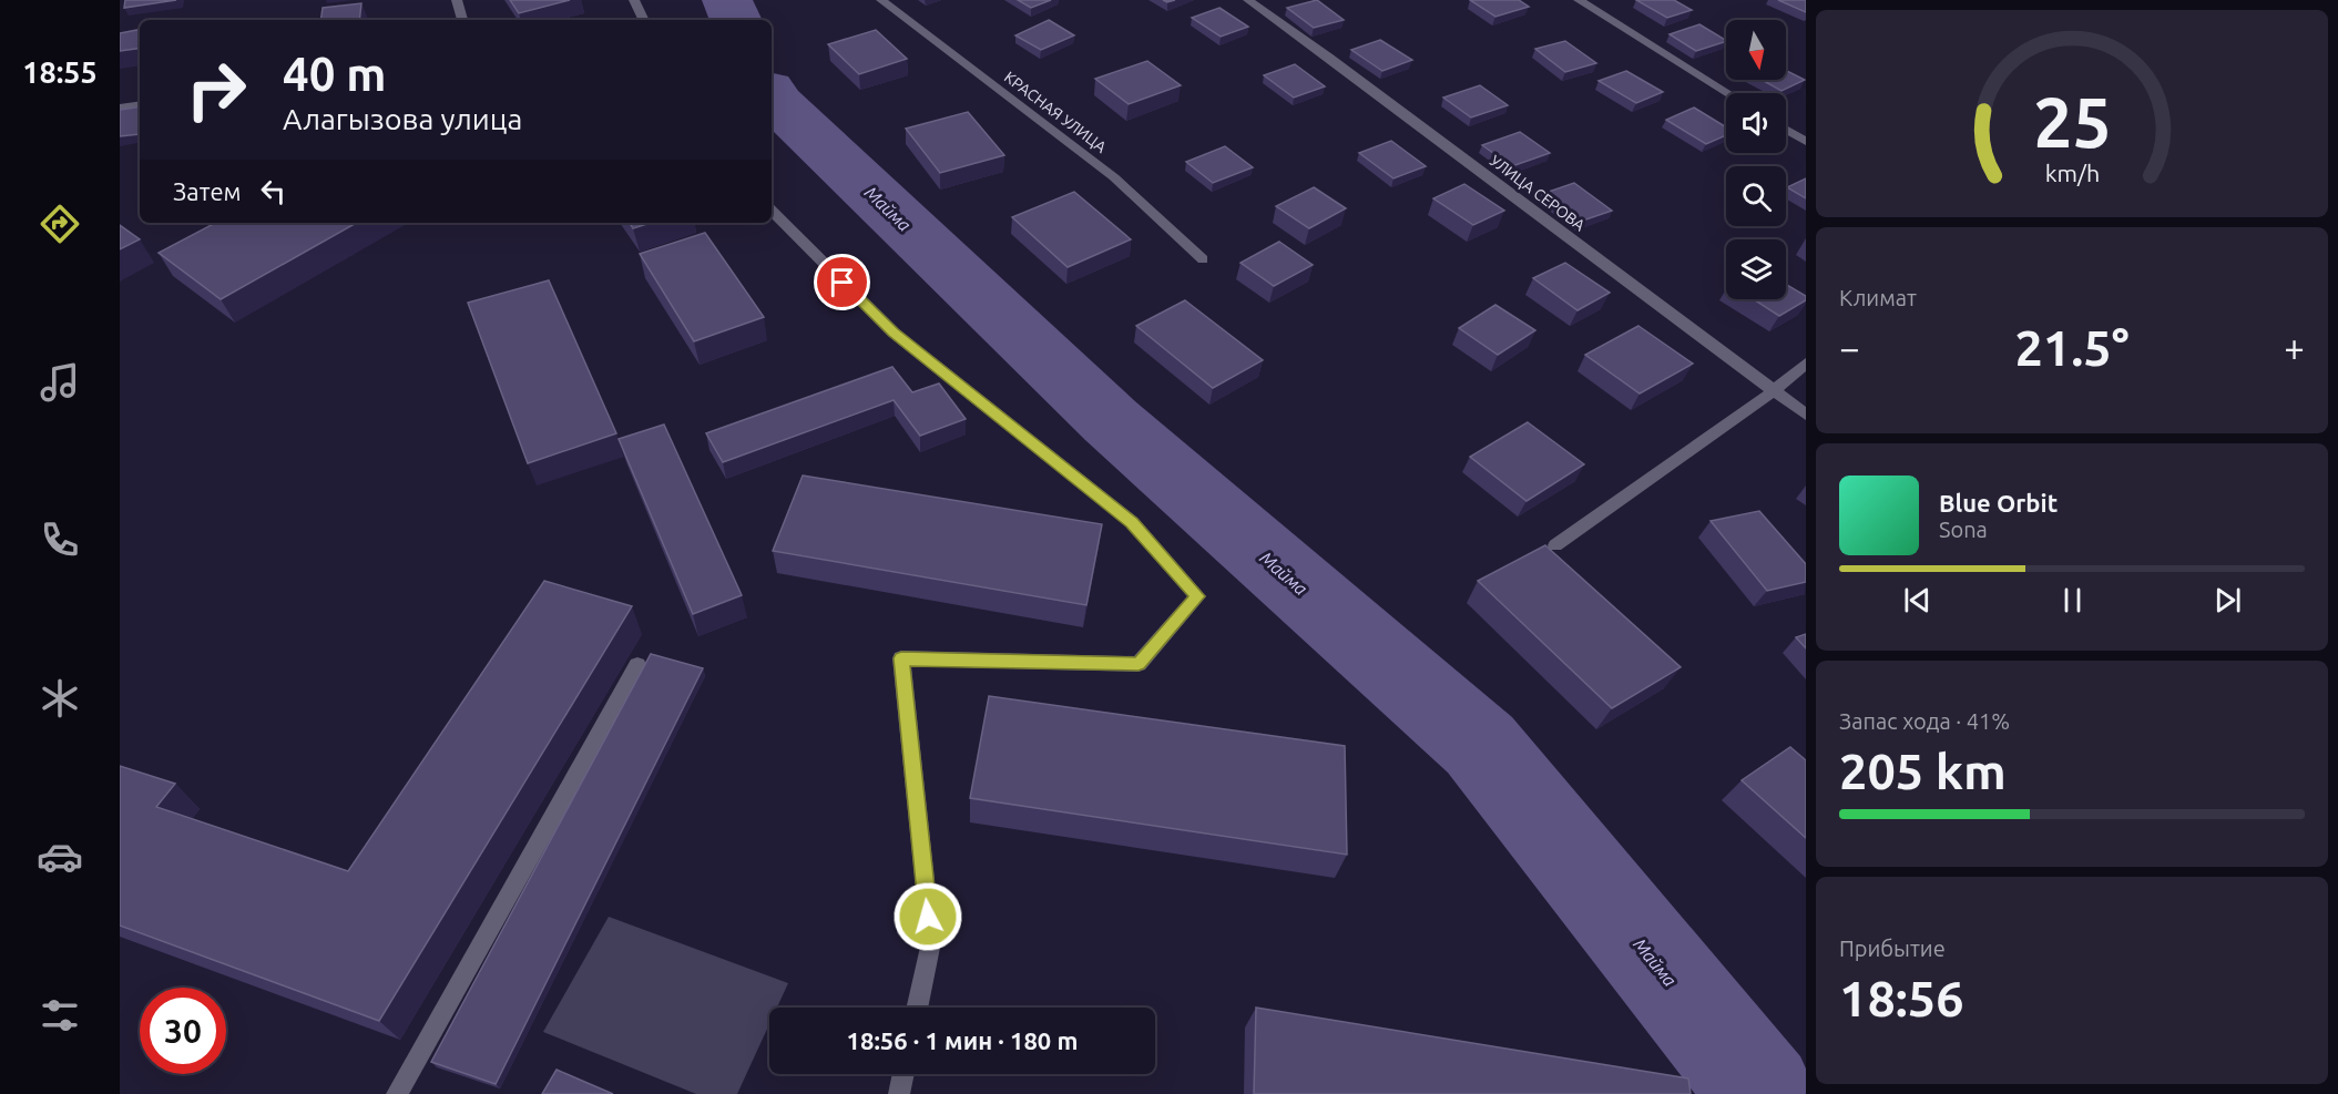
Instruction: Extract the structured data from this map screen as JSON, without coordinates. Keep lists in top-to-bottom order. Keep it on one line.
{"streets":{"street":["КРАСНАЯ УЛИЦА","УЛИЦА СЕРОВА"]},"water":["Майма"],"north":"bottom","page":{"tabs":"18:55","turn":["40 m","Алагызова улица"],"then":"Затем","tile":["Климат",["Запас хода · 41%","205 km"],["Прибытие","18:56"]],"heat":["−","21.5°","+"],"song":["Blue Orbit","Sona"],"limit":"30","trip":"18:56 · 1 мин · 180 m","gauge":["25","km/h"]}}
